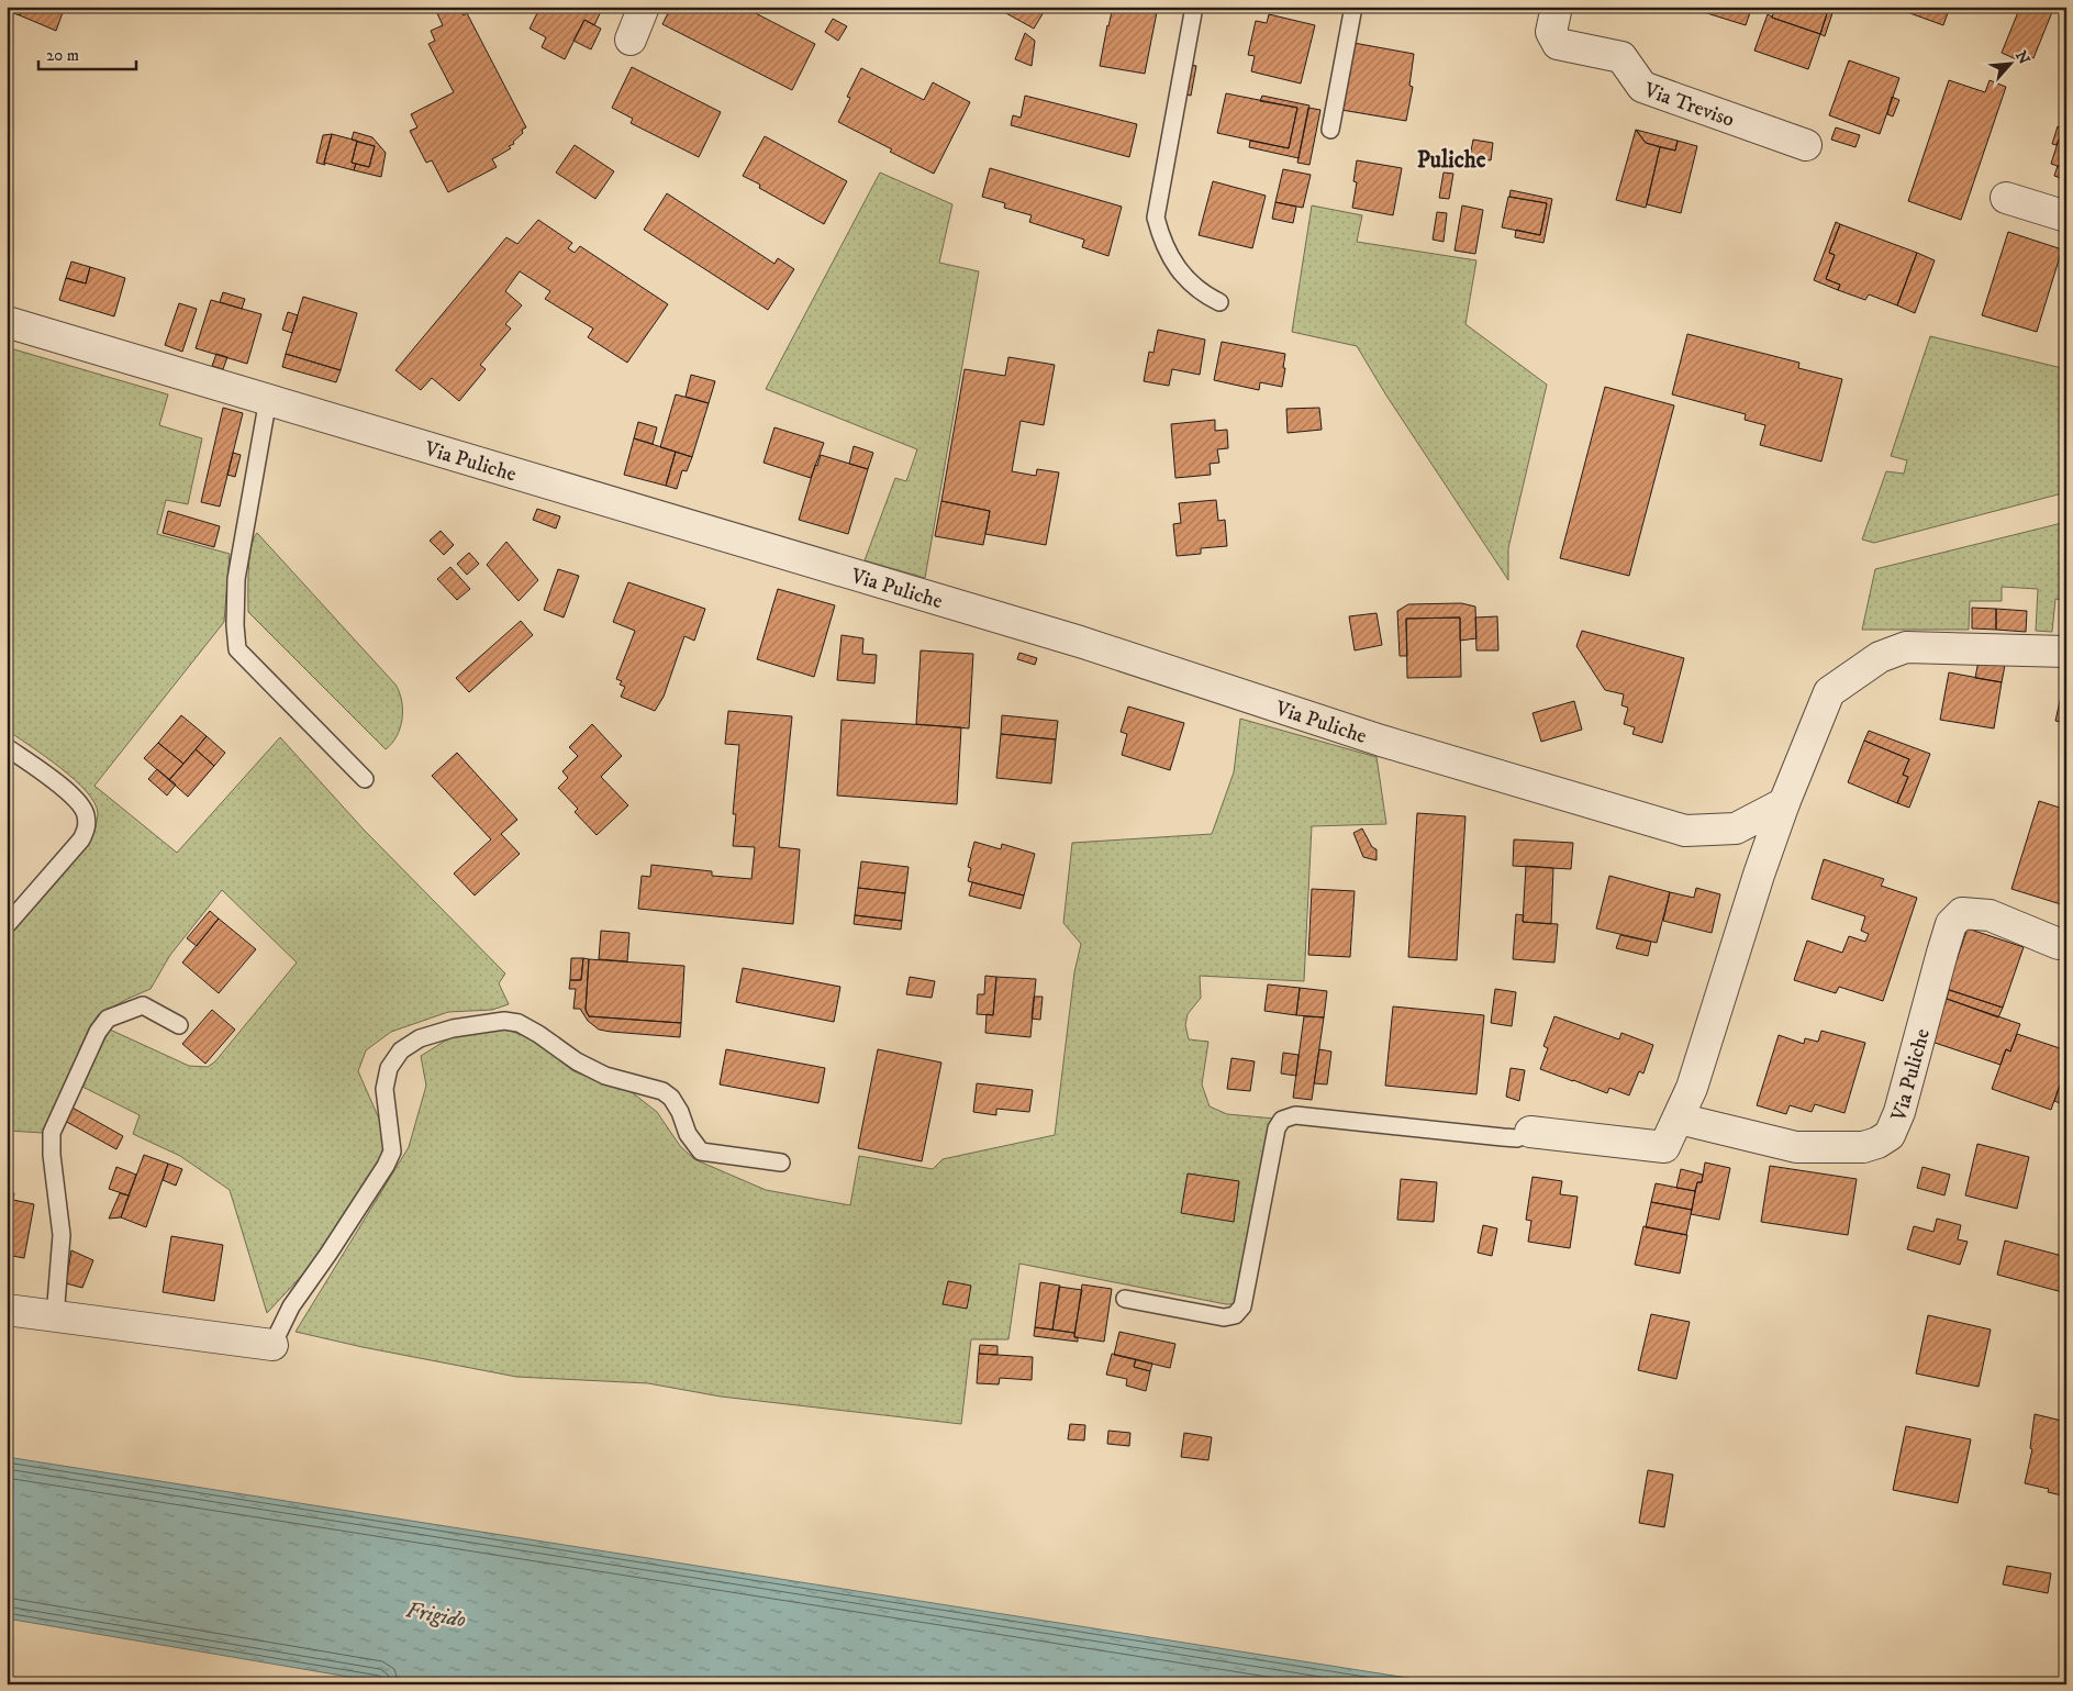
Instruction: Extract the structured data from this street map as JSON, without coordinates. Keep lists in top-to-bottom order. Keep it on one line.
{"streets":{"street":["Via Treviso","Via Puliche"]},"districts":["Puliche"],"water":["Frigido"],"scale_bar":"20 m","north":"top right"}
